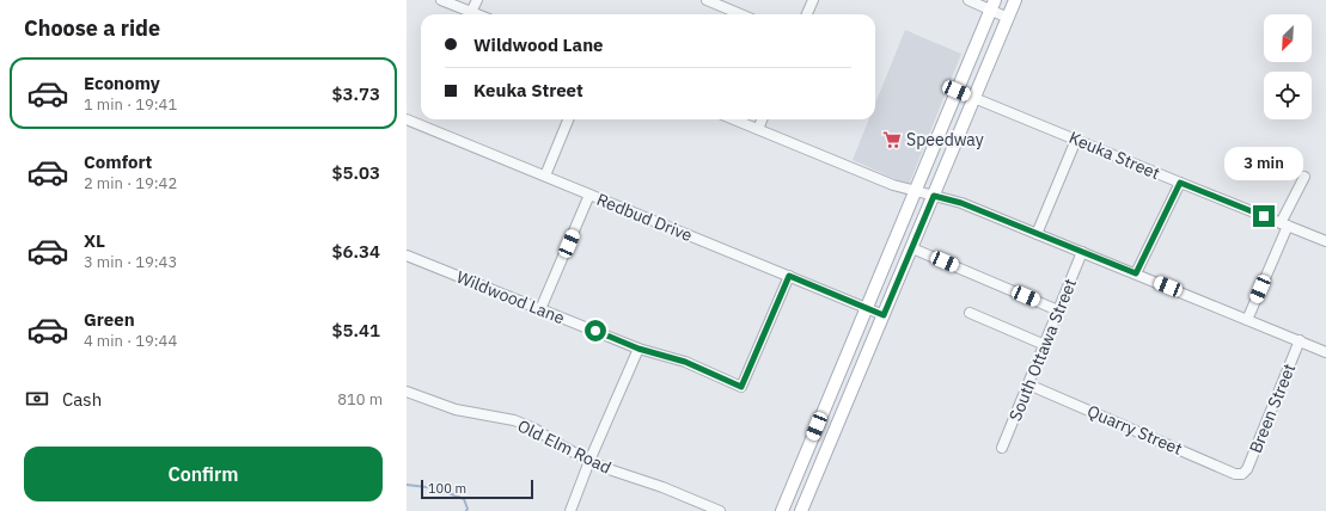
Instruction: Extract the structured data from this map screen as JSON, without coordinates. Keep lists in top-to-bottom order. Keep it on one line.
{"streets":{"street":["Keuka Street","Redbud Drive","Wildwood Lane","South Ottawa Street","Breen Street","Quarry Street","Old Elm Road"]},"crossings":[["Redbud Drive","Wildwood Lane"],["South Ottawa Street","Quarry Street"],["Breen Street","Quarry Street"]],"places":{"supermarket":["Speedway"]},"scale_bar":"100 m","north":"bottom left","page":{"heading":"Choose a ride","banner":["Wildwood Lane","Keuka Street"],"list":[{"name":"Economy","note":"1 min · 19:41","value":"$3.73"},{"name":"Comfort","note":"2 min · 19:42","value":"$5.03"},{"name":"XL","note":"3 min · 19:43","value":"$6.34"},{"name":"Green","note":"4 min · 19:44","value":"$5.41"}],"bubble":"3 min","pay":["Cash","810 m"],"buttons":"Confirm","scale":"100 m"}}
